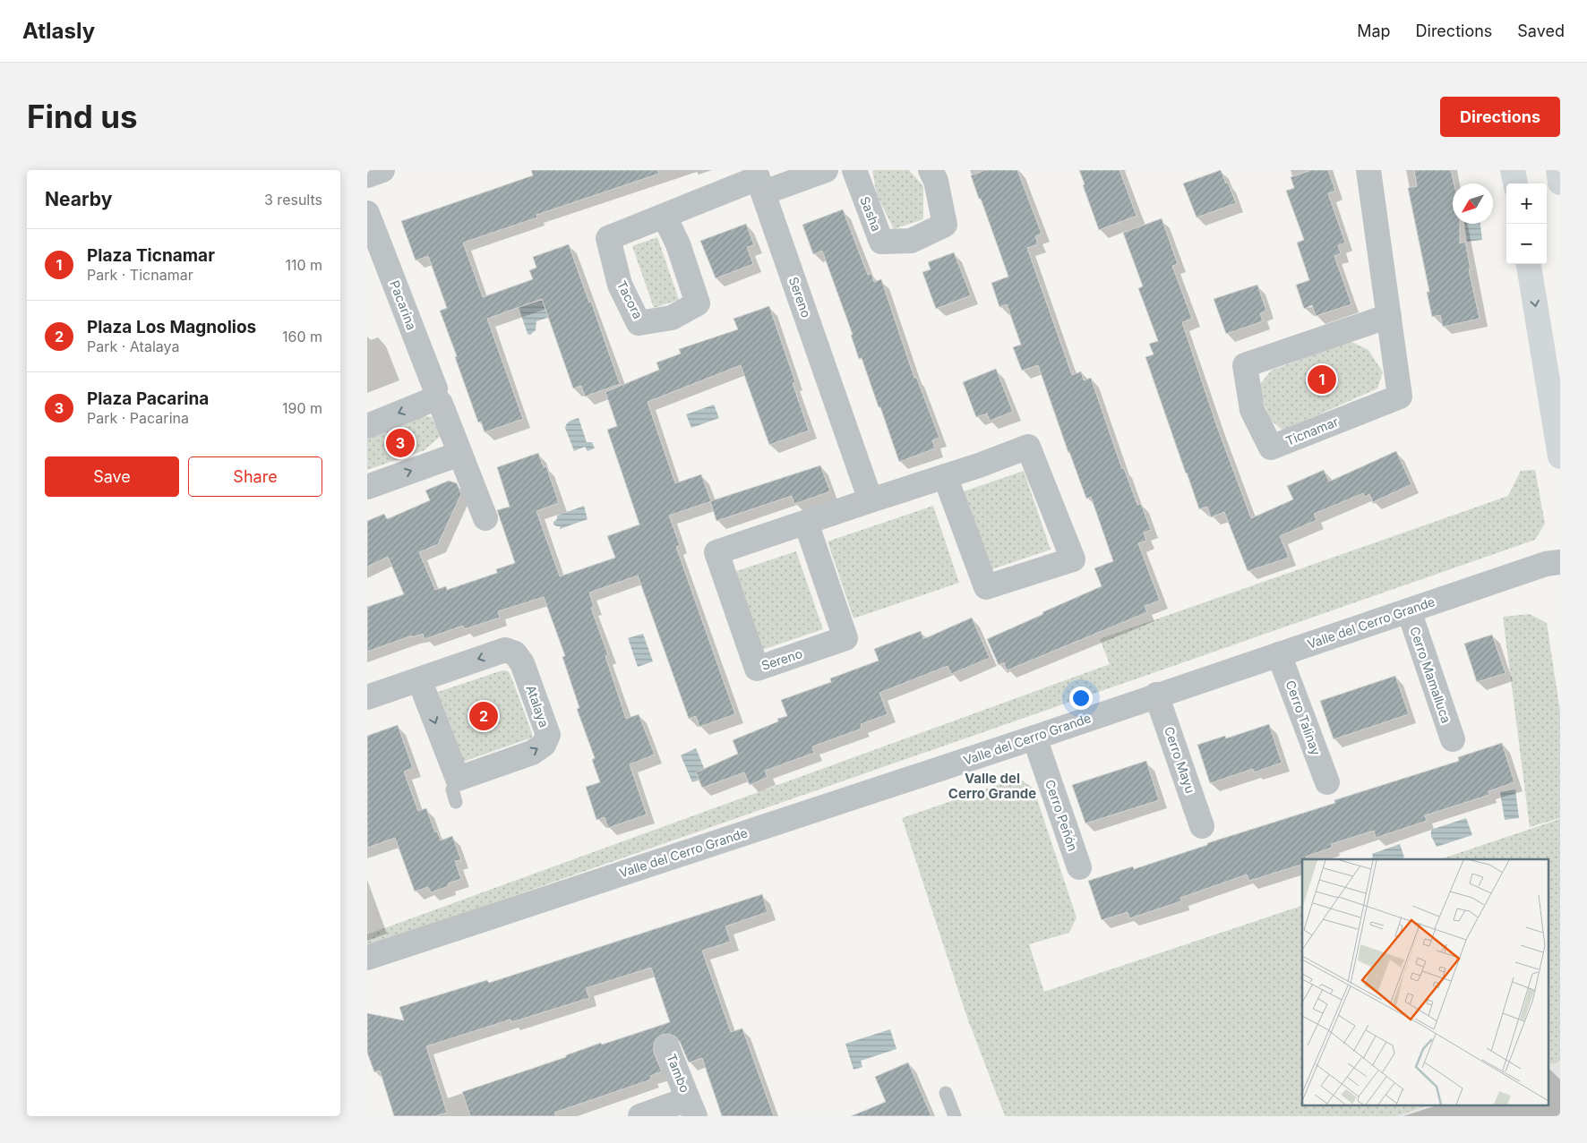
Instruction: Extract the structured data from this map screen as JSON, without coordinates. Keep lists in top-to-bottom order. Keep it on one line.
{"streets":{"street":["Sasha","Sereno","Pacarina","Ticnamar","Valle del Cerro Grande","Cerro Mamalluca","Atalaya","Cerro Talinay","Cerro Mayu","Cerro Peñón","Tambo"]},"crossings":[["Valle del Cerro Grande","Cerro Mamalluca"],["Valle del Cerro Grande","Cerro Talinay"],["Valle del Cerro Grande","Cerro Mayu"],["Valle del Cerro Grande","Cerro Peñón"]],"districts":["Valle del Cerro Grande"],"north":"bottom left","page":{"header":"Atlasly","nav":["Map","Directions","Saved"],"buttons":["Directions",["Save","Share"]],"title":"Find us","heading":["Nearby","3 results"],"map_buttons":["+","−"],"list":[{"mark":"1","name":"Plaza Ticnamar","note":"Park · Ticnamar","value":"110 m"},{"mark":"2","name":"Plaza Los Magnolios","note":"Park · Atalaya","value":"160 m"},{"mark":"3","name":"Plaza Pacarina","note":"Park · Pacarina","value":"190 m"}],"pins":["1","3","2"]}}
